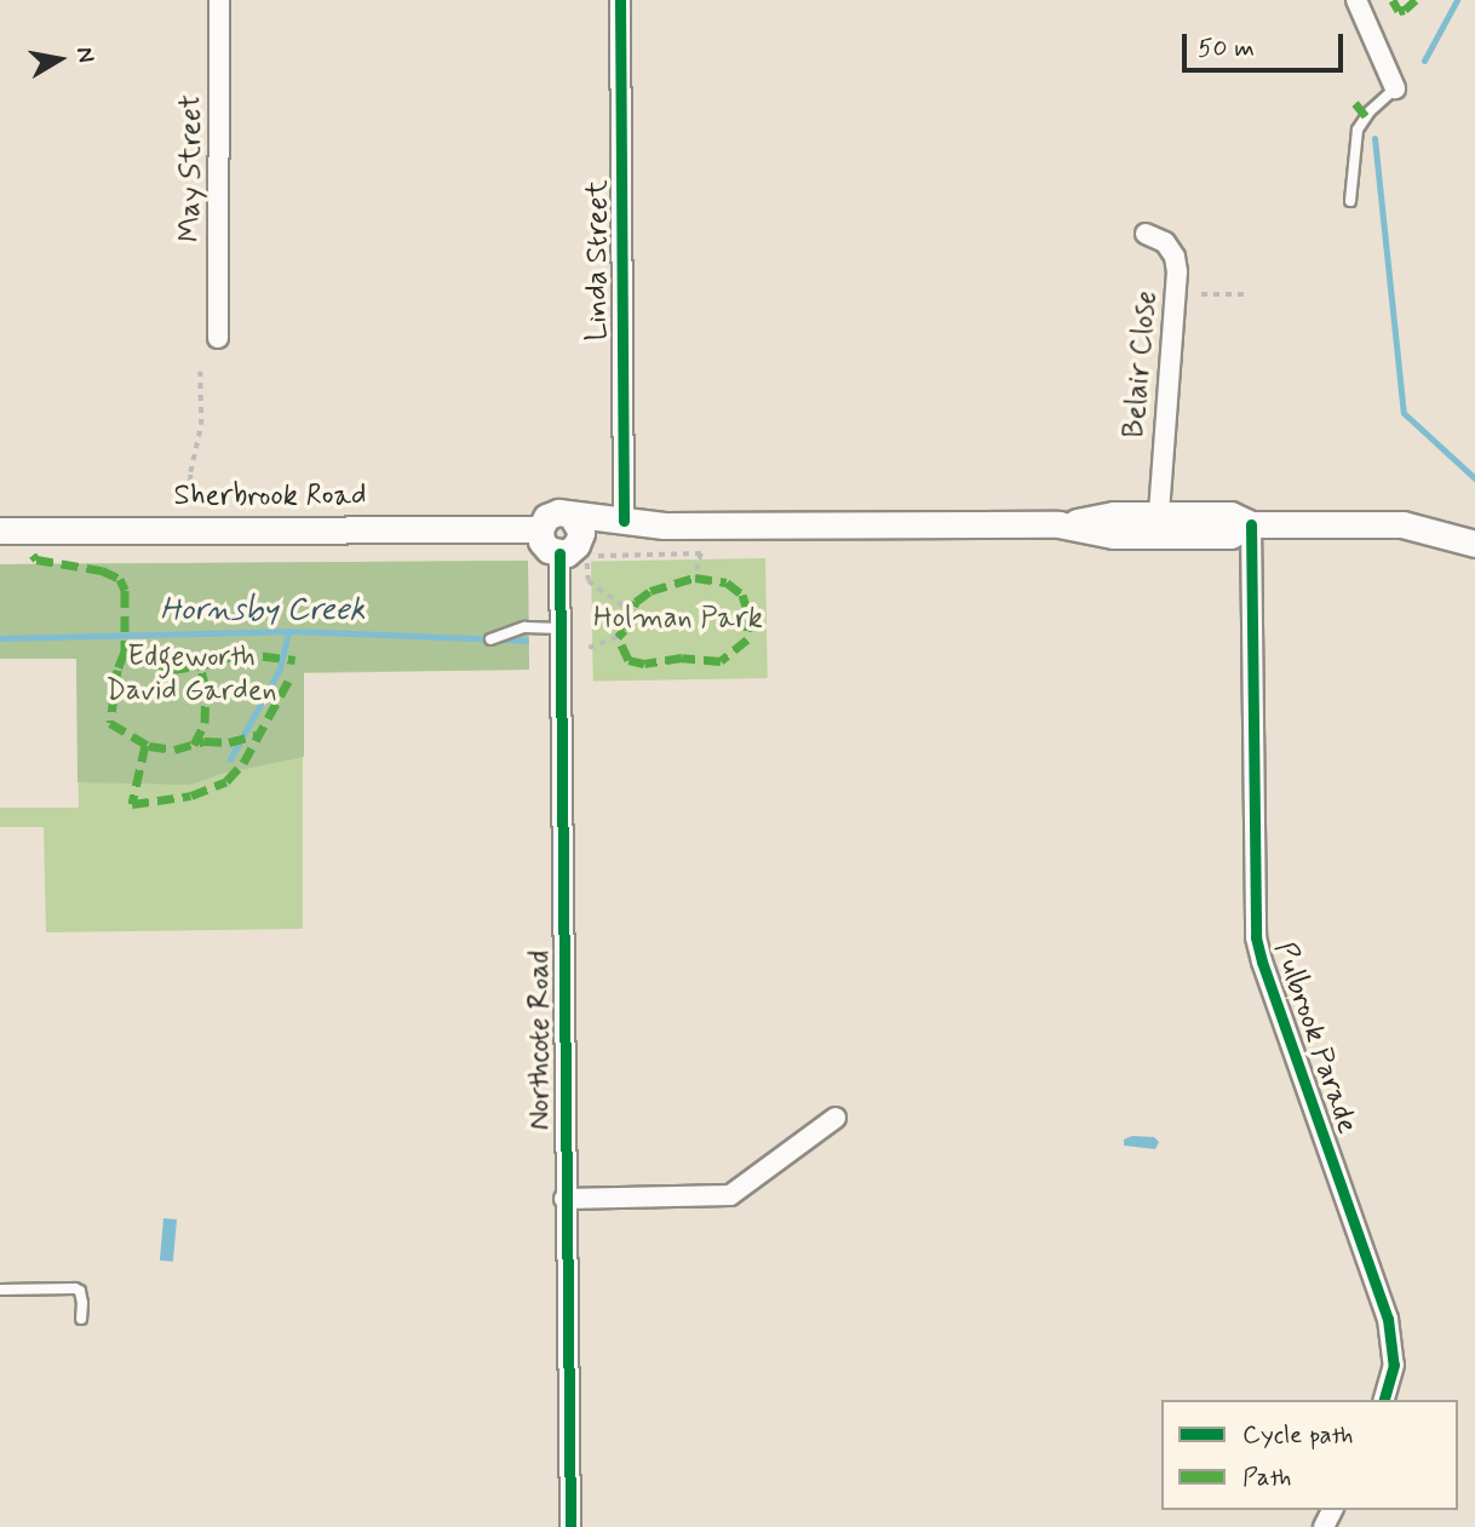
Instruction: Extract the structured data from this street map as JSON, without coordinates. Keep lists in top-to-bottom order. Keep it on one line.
{"streets":{"main road":["Sherbrook Road"],"street":["May Street","Linda Street","Belair Close","Pulbrook Parade","Northcote Road"]},"crossings":[["Linda Street","Sherbrook Road"],["Belair Close","Sherbrook Road"],["Sherbrook Road","Pulbrook Parade"],["Sherbrook Road","Northcote Road"]],"water":["Hornsby Creek"],"parks":["Holman Park","Edgeworth David Garden"],"legend":["Cycle path","Path"],"scale_bar":"50 m","north":"right"}
